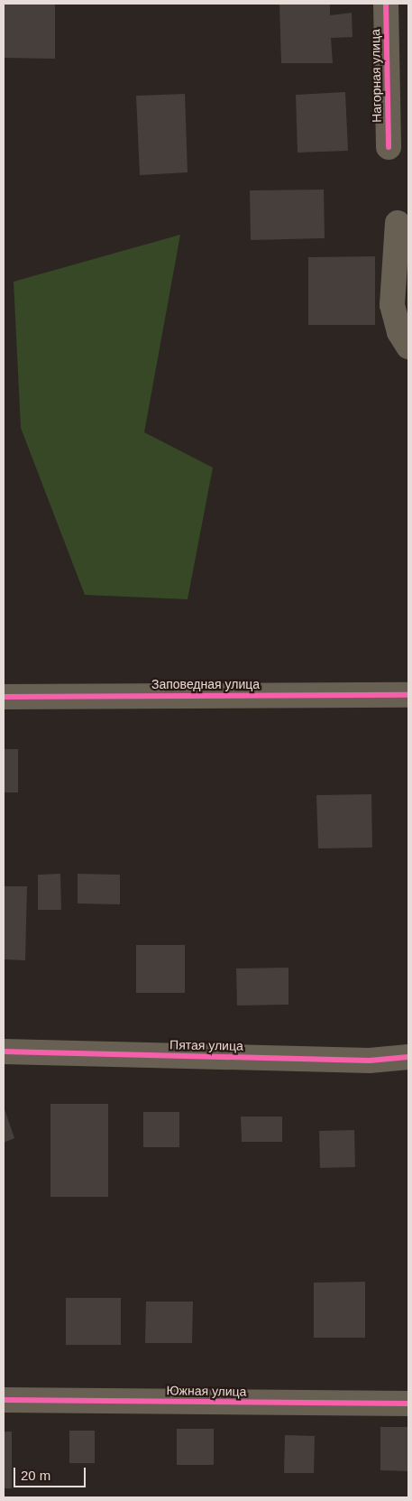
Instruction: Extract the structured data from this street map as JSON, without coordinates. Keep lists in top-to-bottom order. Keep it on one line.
{"streets":{"street":["Нагорная улица","Заповедная улица","Пятая улица","Южная улица"]},"scale_bar":"20 m"}
